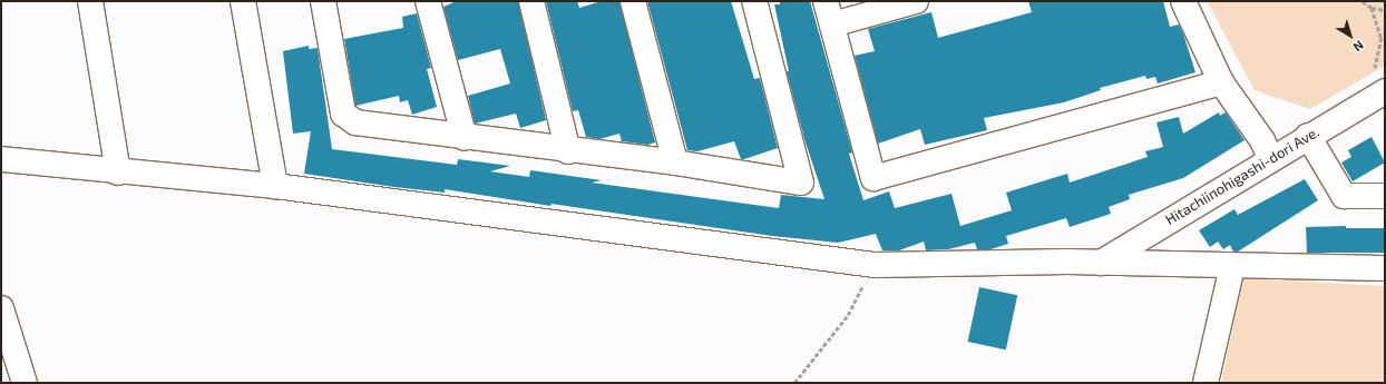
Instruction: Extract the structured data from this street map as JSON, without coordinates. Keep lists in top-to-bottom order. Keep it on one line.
{"streets":{"street":["Hitachiinohigashi-dori Ave."]},"north":"bottom right"}
